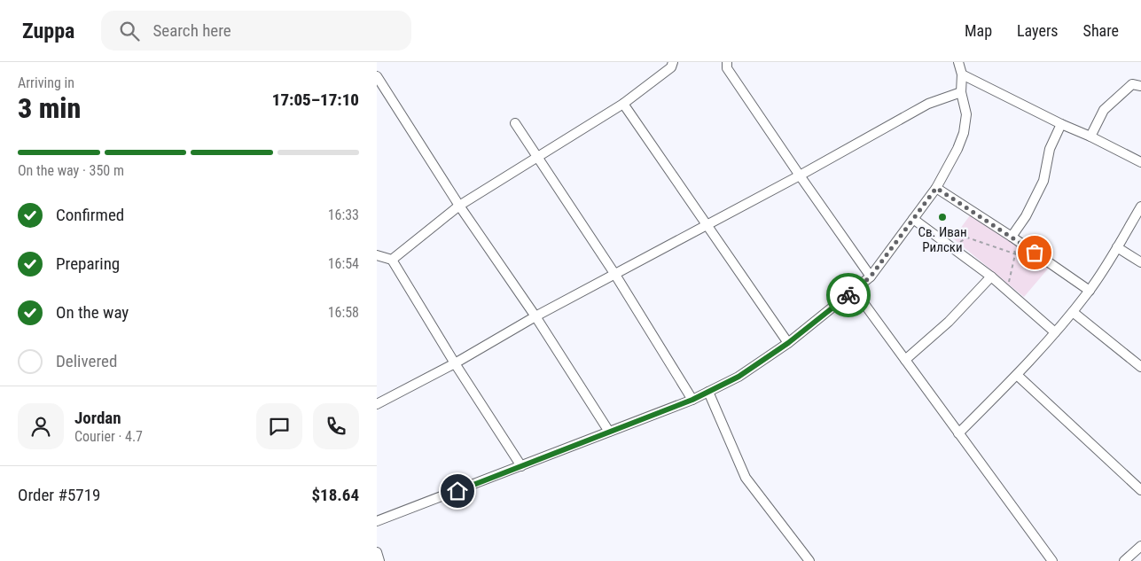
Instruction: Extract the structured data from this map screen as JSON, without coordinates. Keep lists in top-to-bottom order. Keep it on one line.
{"places":["Св. Иван Рилски"],"page":{"header":"Zuppa","search":"Search here","nav":["Map","Layers","Share"],"heading":["3 min","Arriving in","17:05–17:10"],"panel":["Jordan","Courier · 4.7","Order #5719","$18.64"],"bar":"On the way · 350 m","list":[["Confirmed","16:33"],["Preparing","16:54"],["On the way","16:58"],"Delivered"]}}
